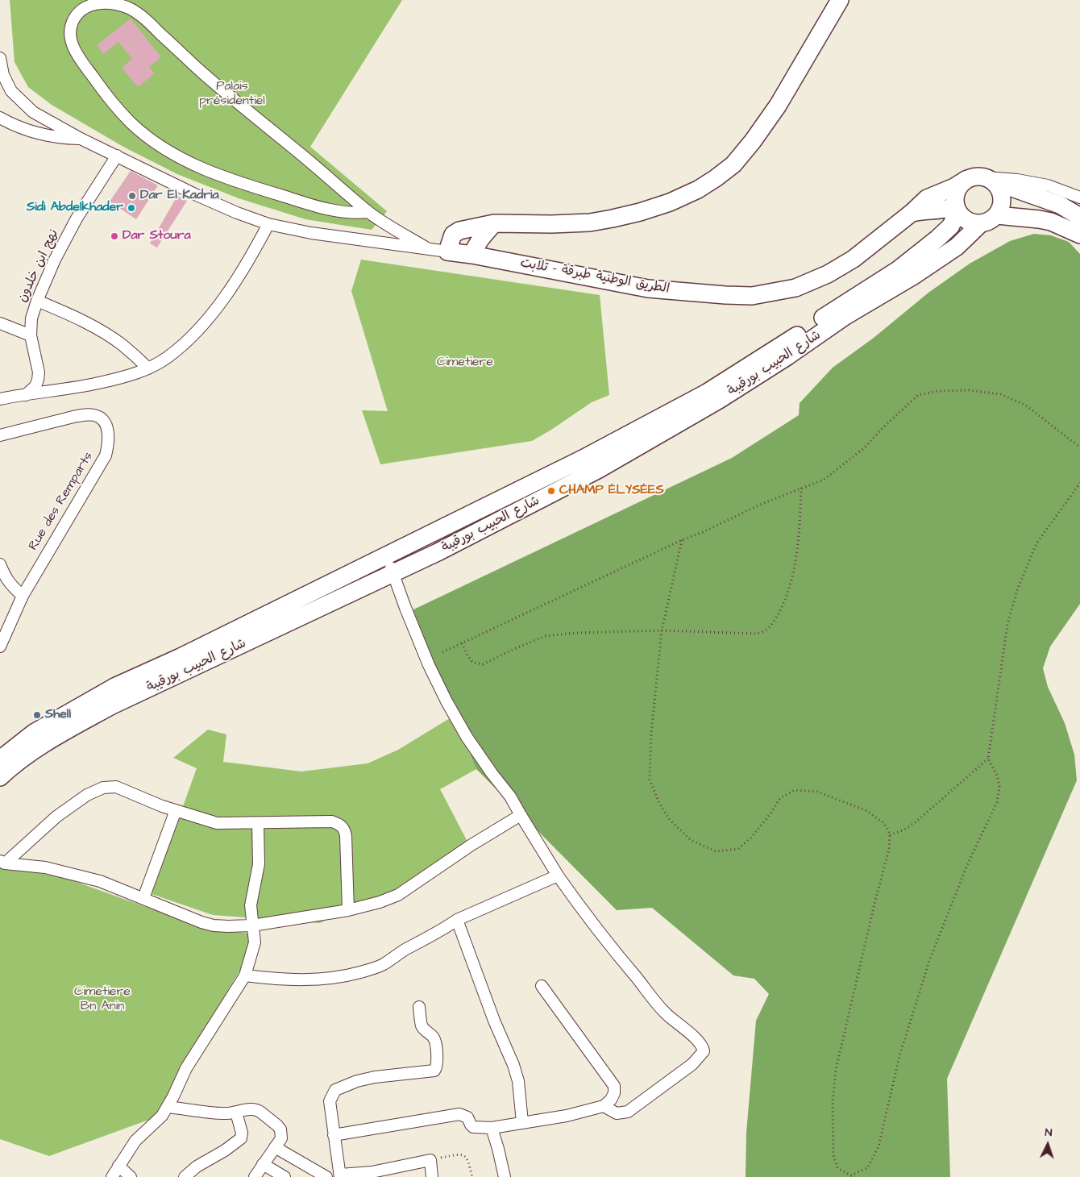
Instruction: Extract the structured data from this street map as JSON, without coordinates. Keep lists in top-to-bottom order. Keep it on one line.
{"streets":{"main road":["الطريق الوطنية طبرقة - تلابت","شارع الحبيب بورقيبة"],"street":["نهج ابن خلدون","Rue des Remparts"]},"crossings":[["الطريق الوطنية طبرقة - تلابت","شارع الحبيب بورقيبة"]],"parks":["Palais présidentiel","Cimetiere","Cimetiere Bn Anin"],"places":["Dar El Kadria","Sidi Abdelkhader","Dar Stoura","CHAMP ÉLYSÉES","Shell"],"north":"top"}
